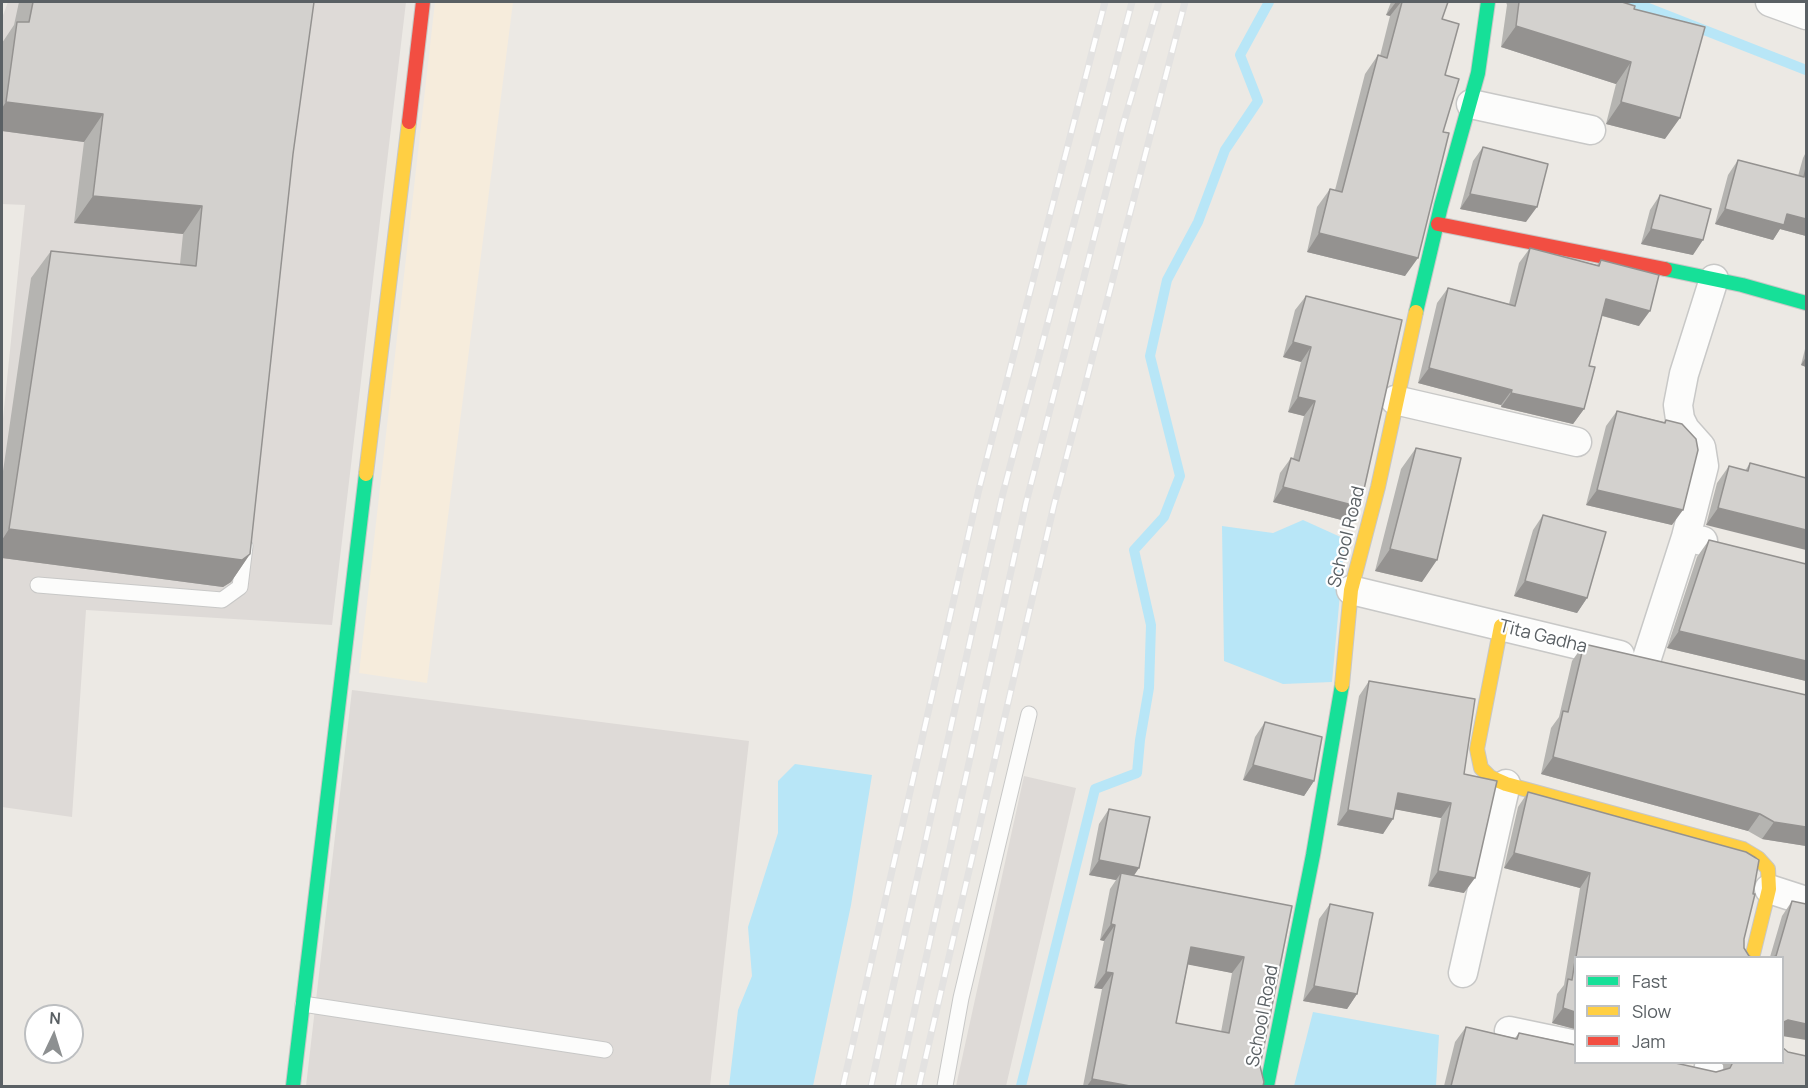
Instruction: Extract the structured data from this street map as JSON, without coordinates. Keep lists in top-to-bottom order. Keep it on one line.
{"streets":{"street":["School Road","Tita Gadha"]},"crossings":[["School Road","Tita Gadha"]],"legend":["Fast","Slow","Jam"],"north":"top"}
